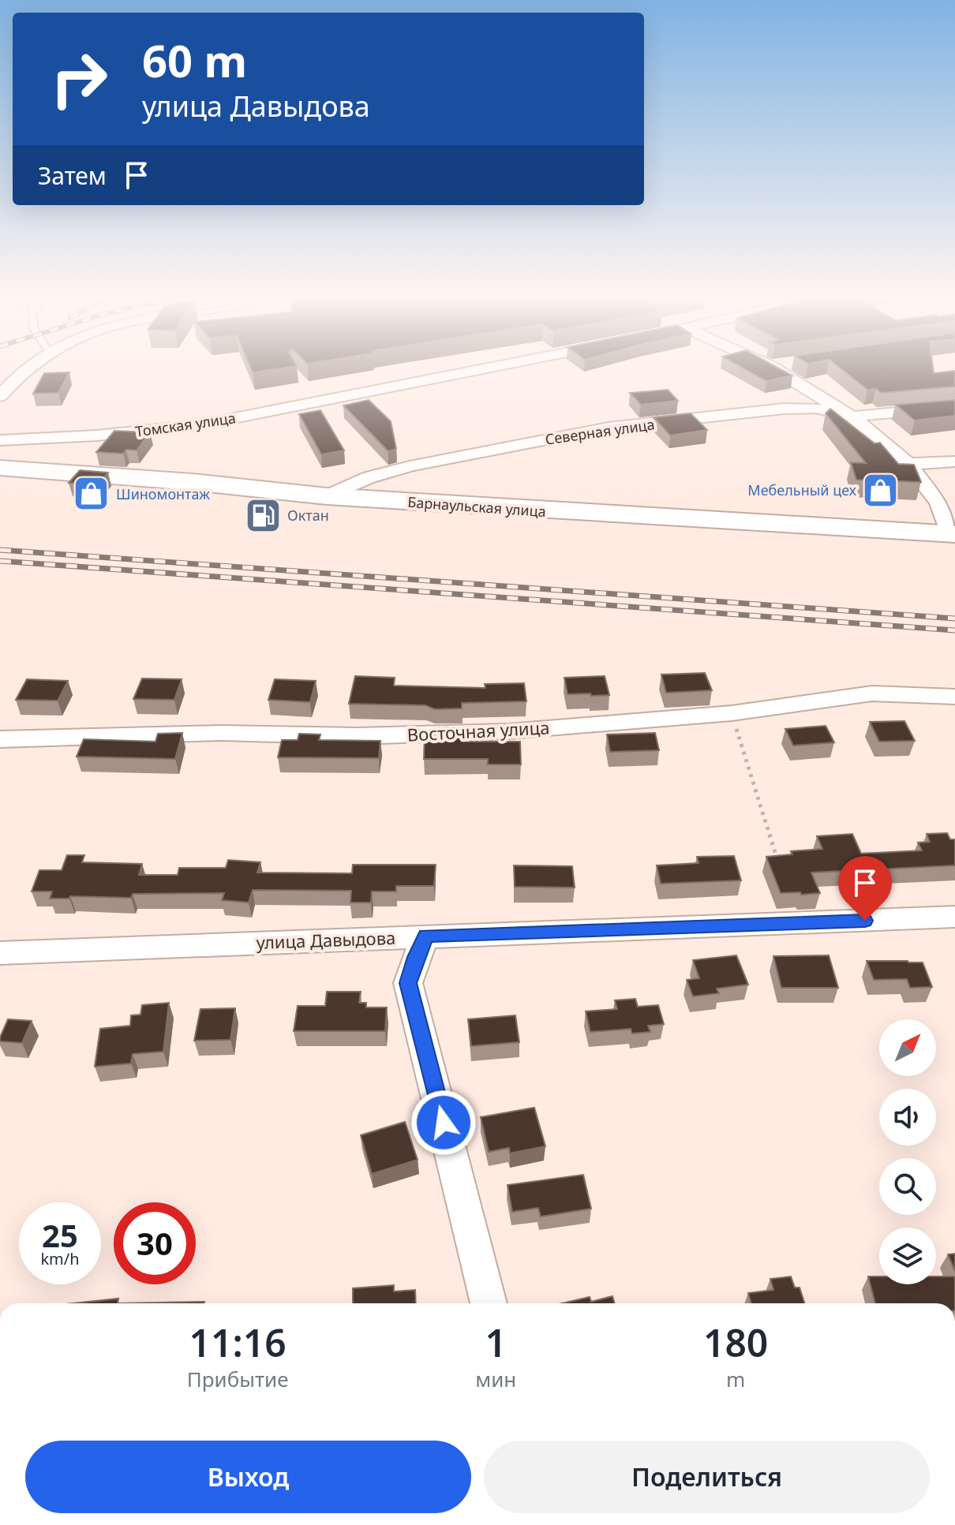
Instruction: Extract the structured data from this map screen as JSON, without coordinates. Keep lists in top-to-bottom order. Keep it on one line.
{"streets":{"street":["Томская улица","Северная улица","Барнаульская улица","Восточная улица","улица Давыдова"]},"crossings":[["Северная улица","Барнаульская улица"]],"places":{"shop":["Мебельный цех","Шиномонтаж"],"fuel station":["Октан"]},"north":"top right","page":{"turn":["60 m","улица Давыдова"],"then":"Затем","speed":"25 km/h","limit":"30","eta":["11:16","Прибытие","1","мин","180","m"],"buttons":["Выход","Поделиться"]}}
